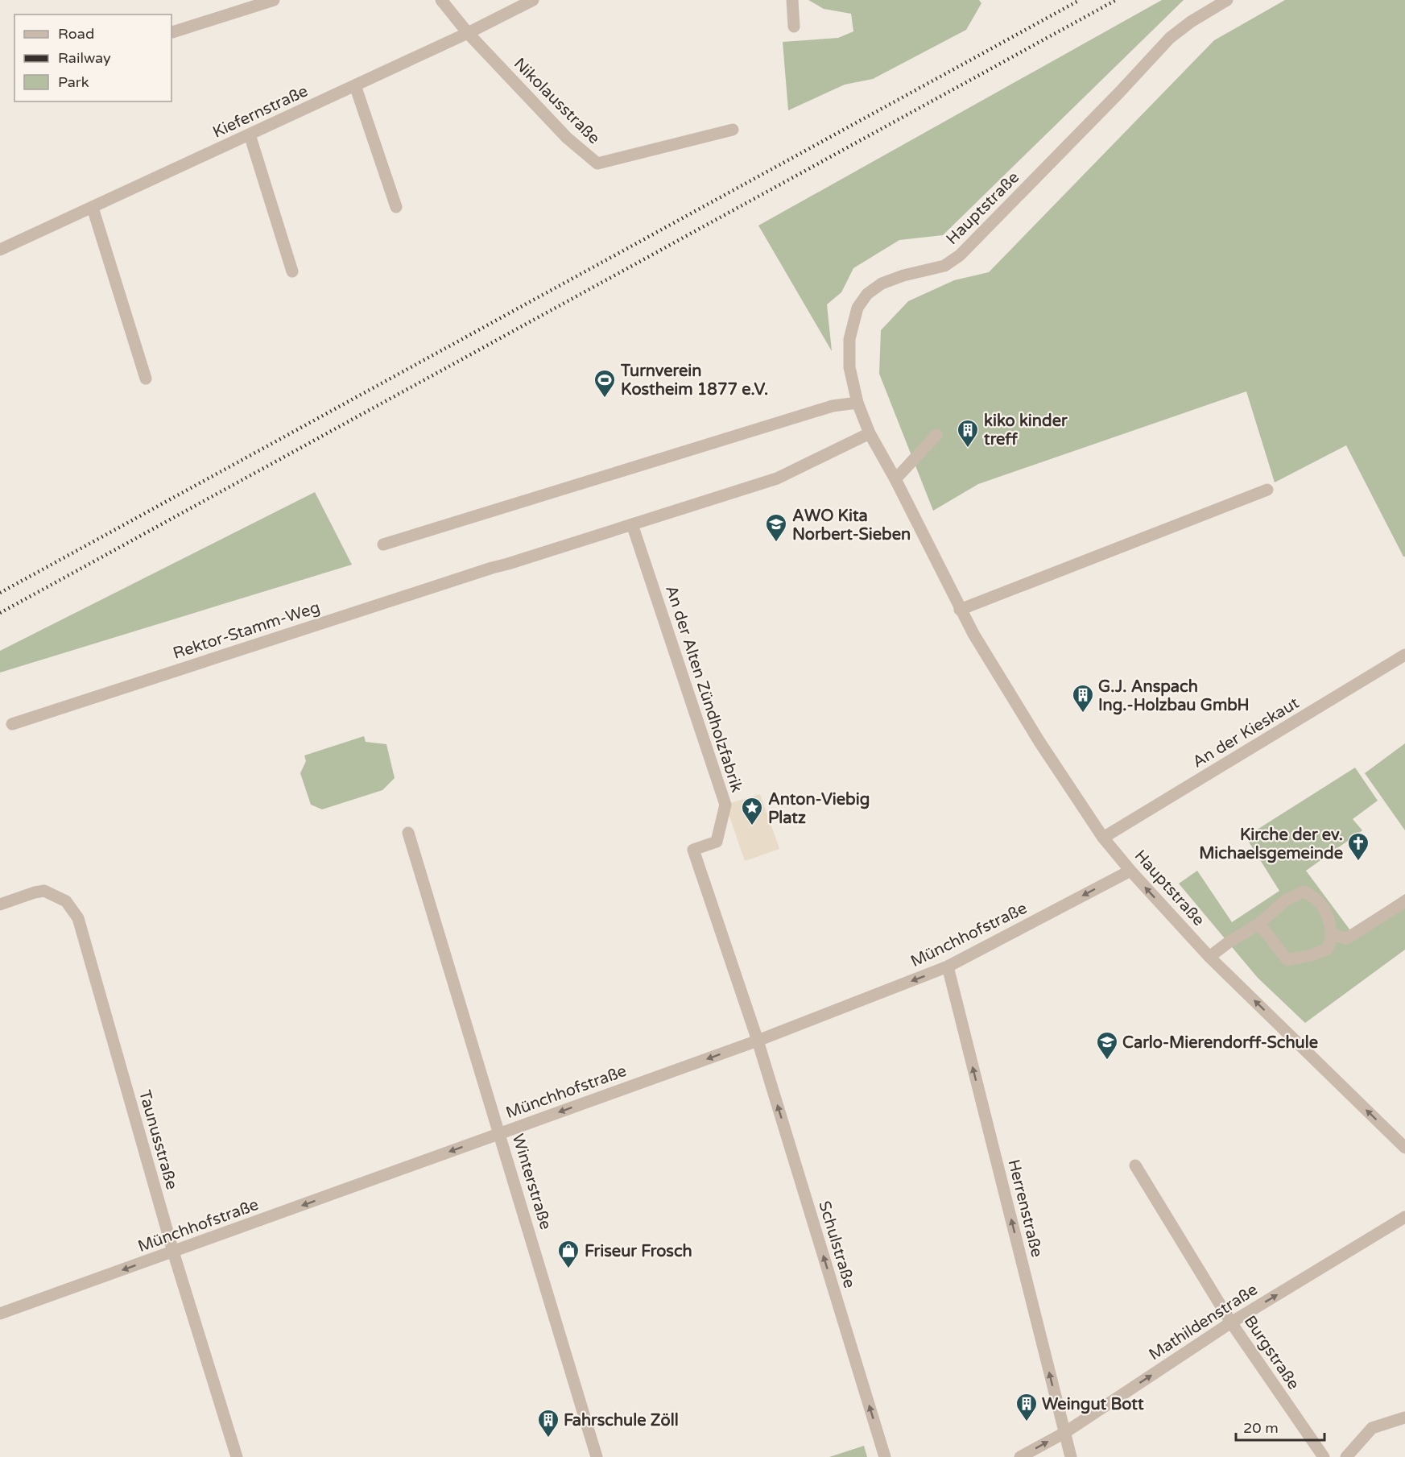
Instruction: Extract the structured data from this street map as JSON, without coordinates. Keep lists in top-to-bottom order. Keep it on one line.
{"streets":{"street":["Nikolausstraße","Kiefernstraße","Hauptstraße","Rektor-Stamm-Weg","An der Alten Zündholzfabrik","An der Kieskaut","Münchhofstraße","Taunusstraße","Winterstraße","Herrenstraße","Schulstraße","Mathildenstraße","Burgstraße"]},"crossings":[["Nikolausstraße","Kiefernstraße"],["Hauptstraße","Rektor-Stamm-Weg"],["Hauptstraße","An der Kieskaut"],["Hauptstraße","Münchhofstraße"],["Rektor-Stamm-Weg","An der Alten Zündholzfabrik"],["An der Alten Zündholzfabrik","Münchhofstraße"],["An der Alten Zündholzfabrik","Schulstraße"],["Münchhofstraße","Taunusstraße"],["Münchhofstraße","Winterstraße"],["Münchhofstraße","Herrenstraße"],["Münchhofstraße","Schulstraße"],["Herrenstraße","Mathildenstraße"],["Mathildenstraße","Burgstraße"]],"one_way":["Münchhofstraße","Herrenstraße","Schulstraße","Mathildenstraße"],"places":{"sports":["Turnverein Kostheim 1877 e.V."],"building":["kiko kinder treff","G.J. Anspach Ing.-Holzbau GmbH","Weingut Bott","Fahrschule Zöll"],"school or university":["AWO Kita Norbert-Sieben","Carlo-Mierendorff-Schule"],"place":["Anton-Viebig Platz"],"church":["Kirche der ev. Michaelsgemeinde"],"shop":["Friseur Frosch"]},"legend":["Road","Railway","Park"],"scale_bar":"20 m"}
